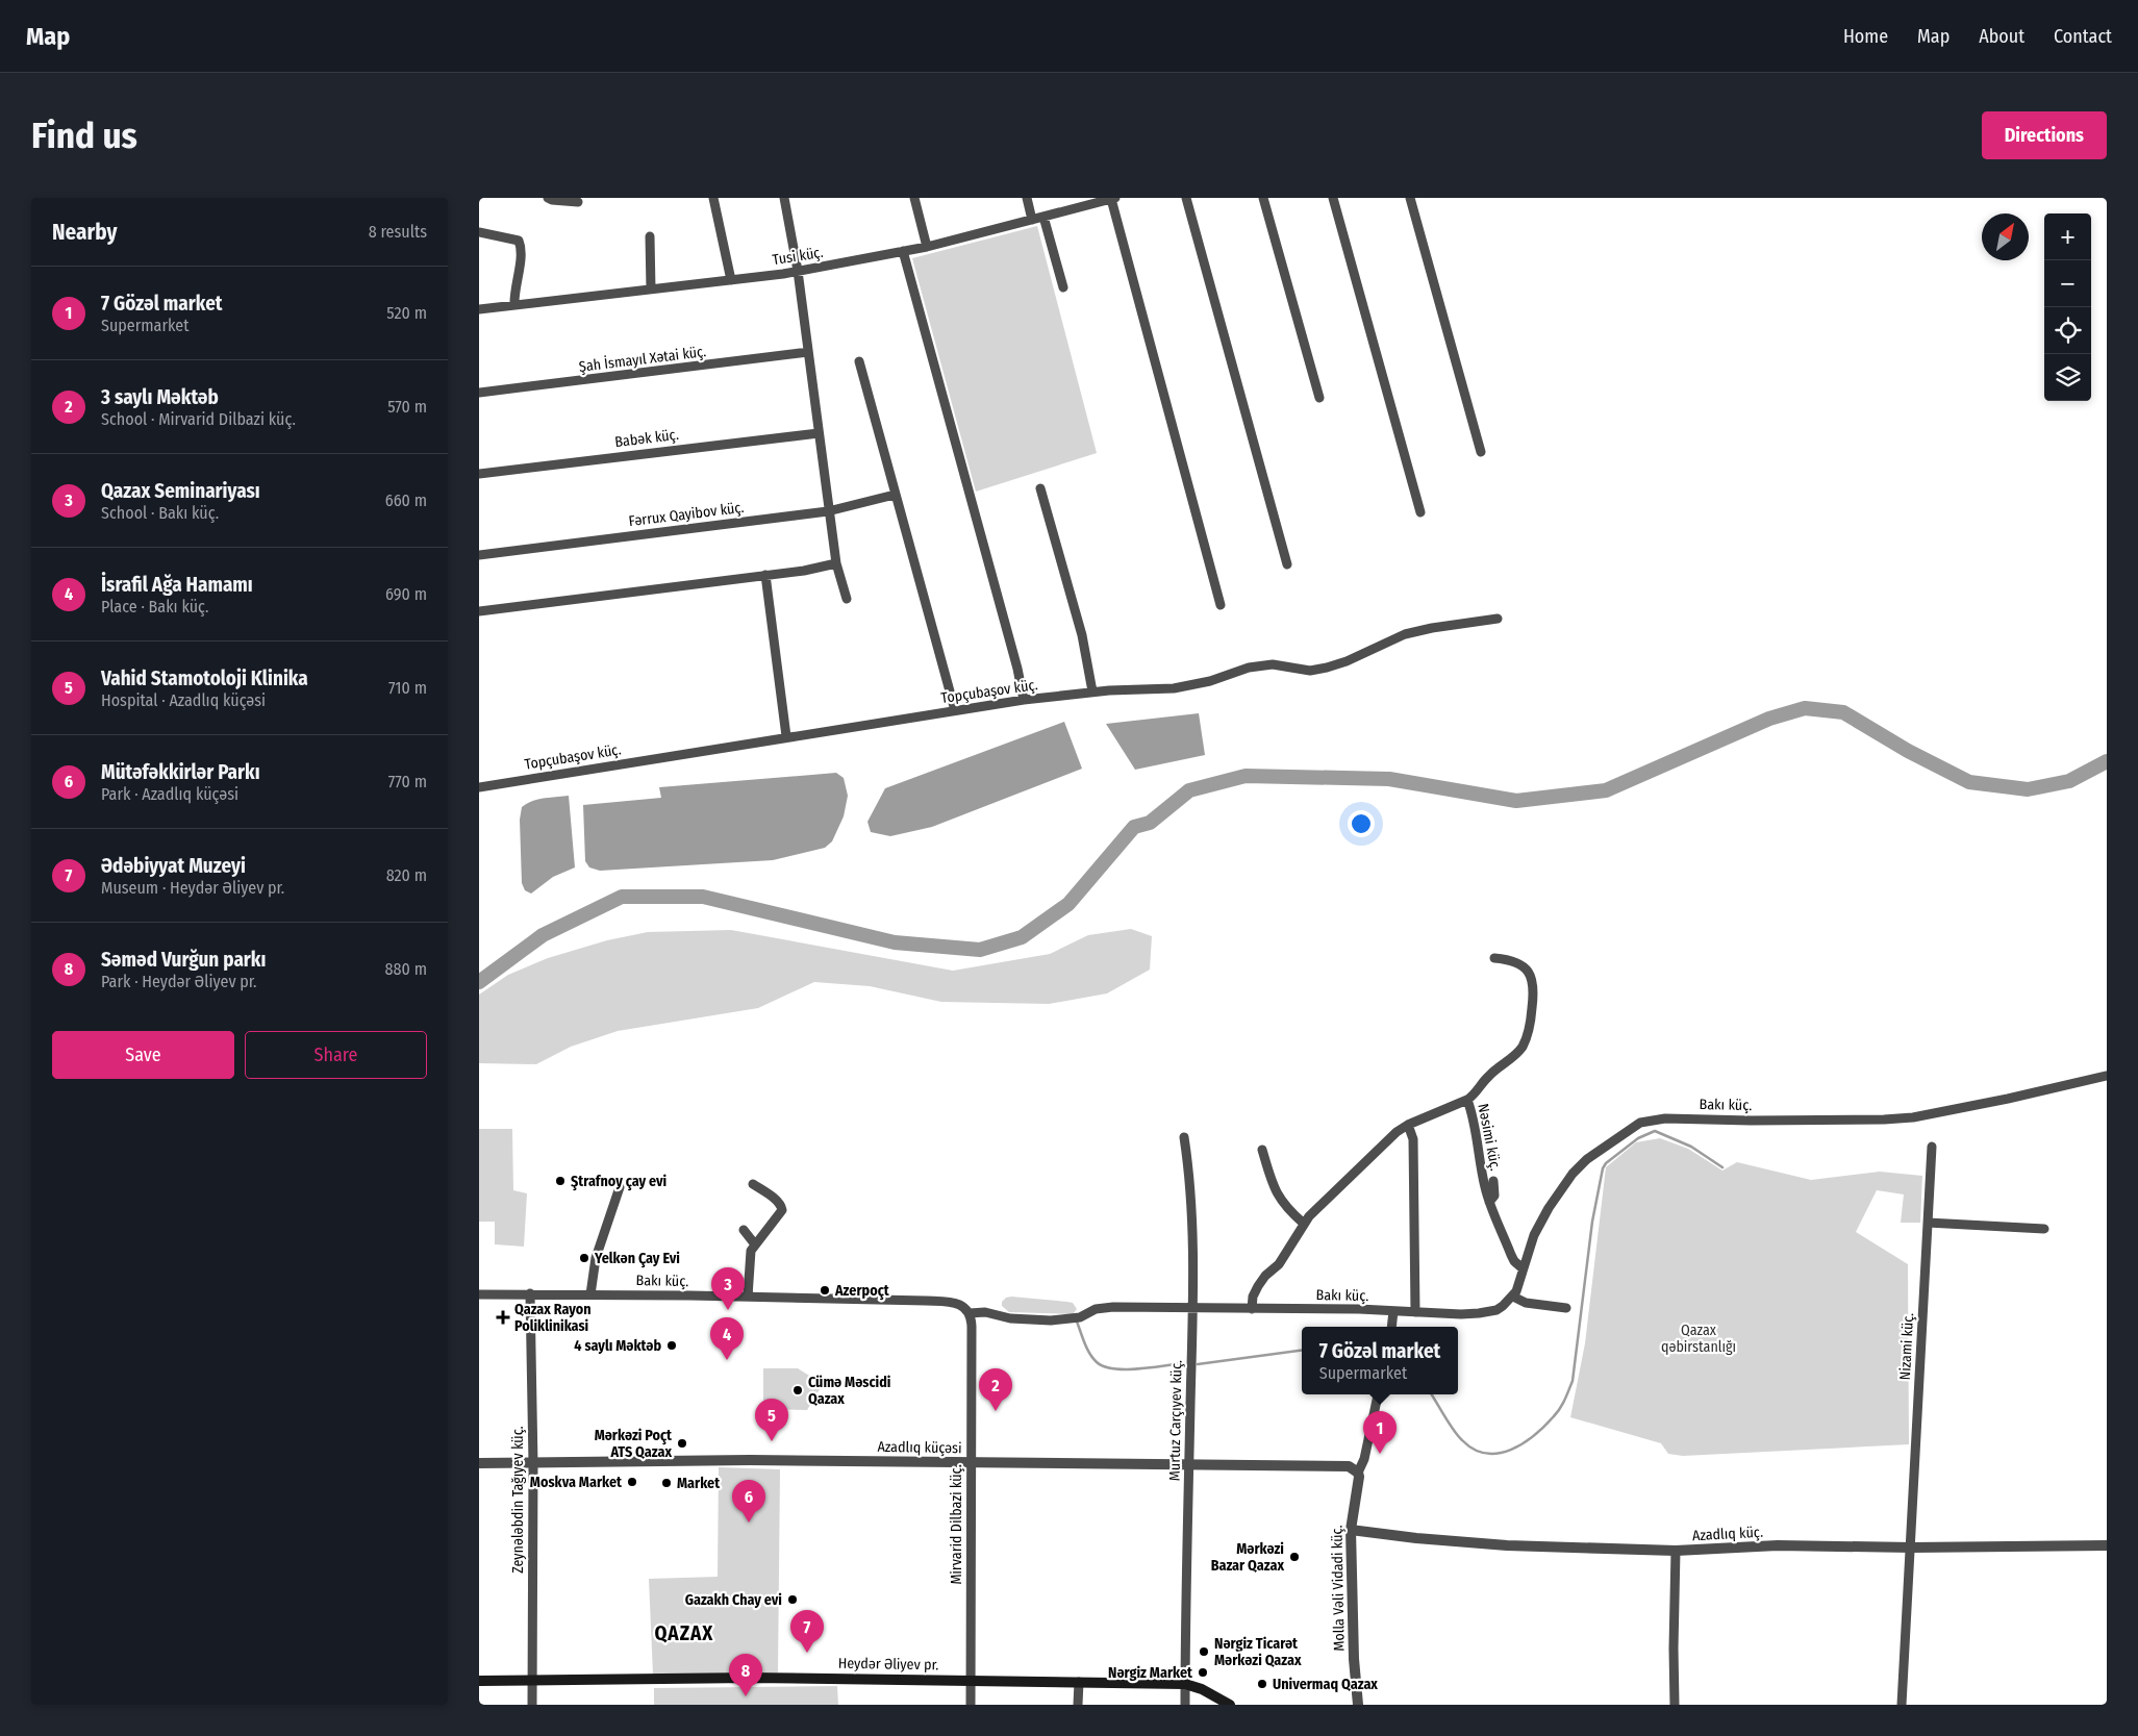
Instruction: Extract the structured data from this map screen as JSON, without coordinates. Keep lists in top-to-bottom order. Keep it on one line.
{"streets":{"main road":["Heydər Əliyev pr."],"street":["Tusi küç.","Şah İsmayıl Xətai küç.","Babək küç.","Fərrux Qayibov küç.","Topçubaşov küç.","Bakı küç.","Nəsimi küç.","Nizami küç.","Murtuz Carçıyev küç.","Azadlıq küçəsi","Zeynələbdin Tağıyev küç.","Mirvarid Dilbazi küç.","Azadlıq küç.","Molla Vəli Vidadi küç."]},"crossings":[["Bakı küç.","Nəsimi küç."],["Bakı küç.","Murtuz Carçıyev küç."],["Bakı küç.","Zeynələbdin Tağıyev küç."],["Bakı küç.","Mirvarid Dilbazi küç."],["Nizami küç.","Azadlıq küç."],["Murtuz Carçıyev küç.","Azadlıq küçəsi"],["Murtuz Carçıyev küç.","Heydər Əliyev pr."],["Azadlıq küçəsi","Zeynələbdin Tağıyev küç."],["Azadlıq küçəsi","Mirvarid Dilbazi küç."],["Azadlıq küçəsi","Molla Vəli Vidadi küç."],["Zeynələbdin Tağıyev küç.","Heydər Əliyev pr."],["Mirvarid Dilbazi küç.","Heydər Əliyev pr."],["Azadlıq küç.","Molla Vəli Vidadi küç."]],"districts":["QAZAX"],"parks":["Qazax qəbirstanlığı"],"places":{"other":["Ştrafnoy çay evi","Yelkən Çay Evi","Azerpoçt","4 saylı Məktəb","Cümə Məscidi Qazax","Mərkəzi Poçt ATS Qazax","Moskva Market","Market","Mərkəzi Bazar Qazax","Gazakh Chay evi","Nərgiz Ticarət Mərkəzi Qazax","Nərgiz Market","Univermaq Qazax"],"health":["Qazax Rayon Poliklinikasi"]},"north":"top right","page":{"header":"Map","nav":["Home","Map","About","Contact"],"buttons":["Directions",["Save","Share"]],"title":"Find us","heading":["Nearby","8 results"],"map_buttons":["+","−"],"list":[{"mark":"1","name":"7 Gözəl market","note":"Supermarket","value":"520 m"},{"mark":"2","name":"3 saylı Məktəb","note":"School · Mirvarid Dilbazi küç.","value":"570 m"},{"mark":"3","name":"Qazax Seminariyası","note":"School · Bakı küç.","value":"660 m"},{"mark":"4","name":"İsrafil Ağa Hamamı","note":"Place · Bakı küç.","value":"690 m"},{"mark":"5","name":"Vahid Stamotoloji Klinika","note":"Hospital · Azadlıq küçəsi","value":"710 m"},{"mark":"6","name":"Mütəfəkkirlər Parkı","note":"Park · Azadlıq küçəsi","value":"770 m"},{"mark":"7","name":"Ədəbiyyat Muzeyi","note":"Museum · Heydər Əliyev pr.","value":"820 m"},{"mark":"8","name":"Səməd Vurğun parkı","note":"Park · Heydər Əliyev pr.","value":"880 m"}],"pins":["3","4","2","5","1","6","7","8"],"popup":["7 Gözəl market","Supermarket"]}}
